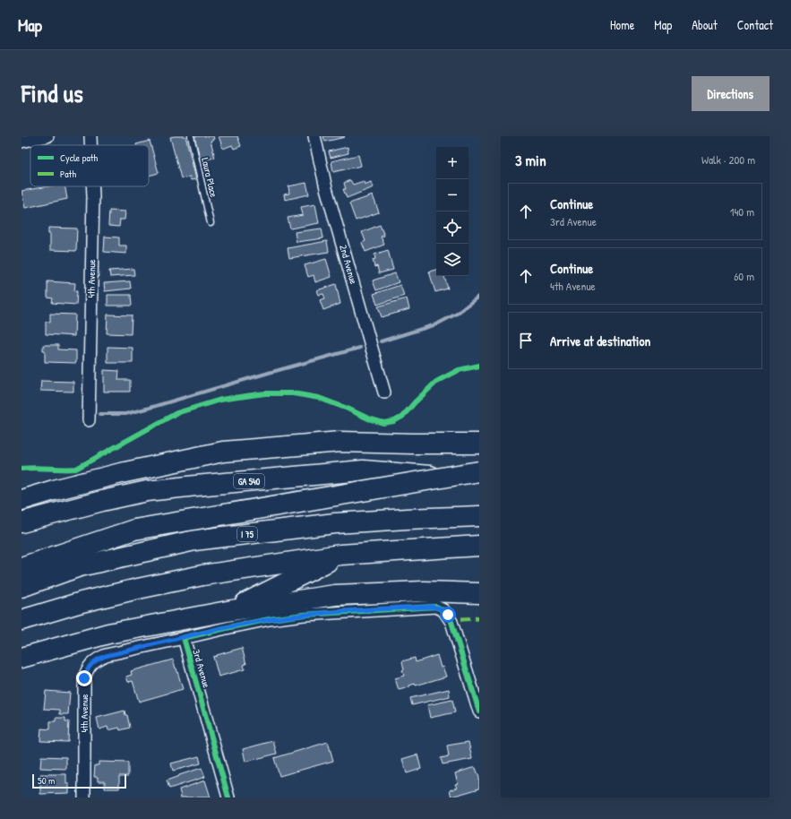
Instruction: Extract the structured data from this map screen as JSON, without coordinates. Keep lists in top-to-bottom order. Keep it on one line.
{"streets":{"highway":["GA 540","I 75"],"street":["2nd Avenue","4th Avenue","3rd Avenue"],"lane":["Laura Place"]},"crossings":[["4th Avenue","3rd Avenue"]],"legend":["Cycle path","Path"],"scale_bar":"50 m","page":{"header":"Map","nav":["Home","Map","About","Contact"],"title":"Find us","buttons":"Directions","heading":["3 min","Walk · 200 m"],"map_buttons":["+","−"],"list":[["Continue","3rd Avenue","140 m"],["Continue","4th Avenue","60 m"],"Arrive at destination"],"scale":"50 m"}}
